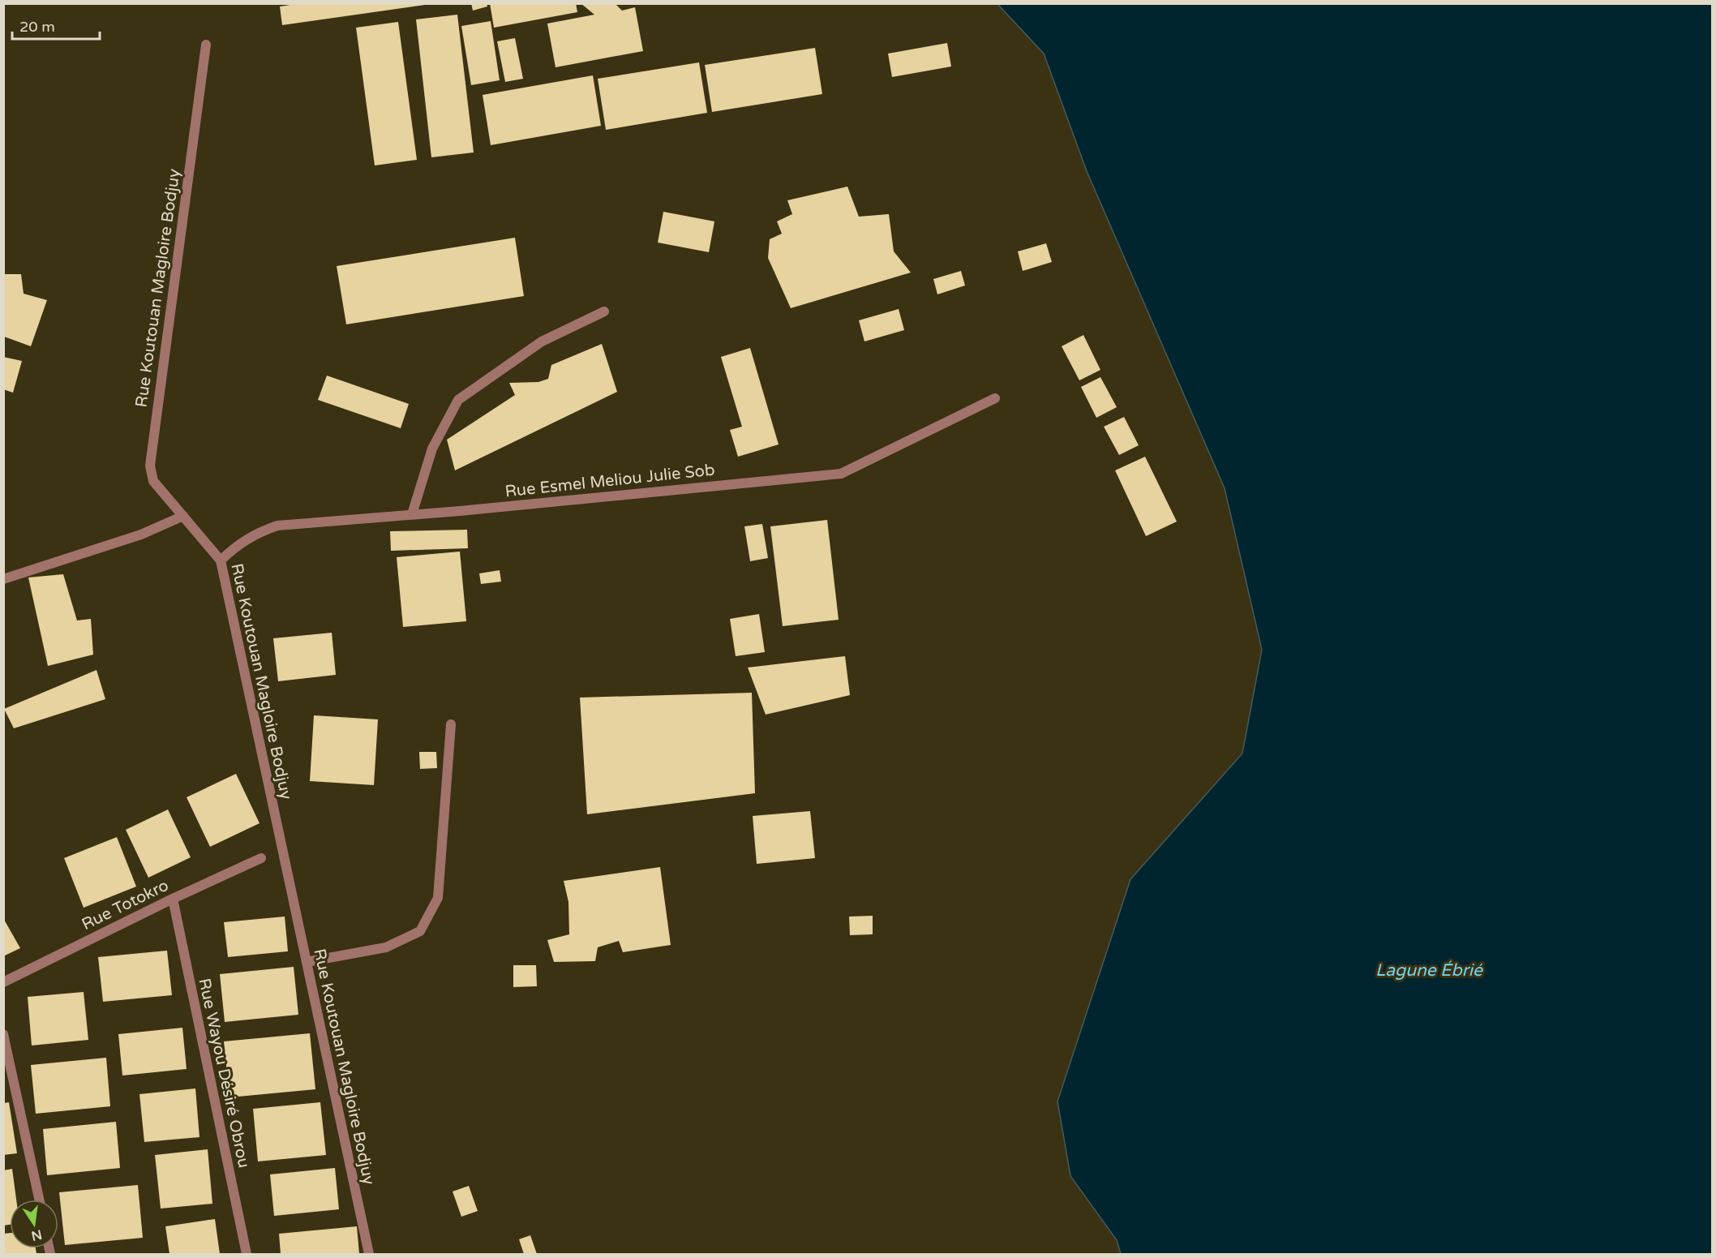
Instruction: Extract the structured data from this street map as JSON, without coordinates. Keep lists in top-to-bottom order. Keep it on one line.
{"streets":{"street":["Rue Koutouan Magloire Bodjuy","Rue Esmel Meliou Julie Sob","Rue Totokro","Rue Wayou Désiré Obrou"]},"crossings":[["Rue Koutouan Magloire Bodjuy","Rue Esmel Meliou Julie Sob"],["Rue Totokro","Rue Wayou Désiré Obrou"]],"water":["Lagune Ébrié"],"scale_bar":"20 m","north":"bottom"}
